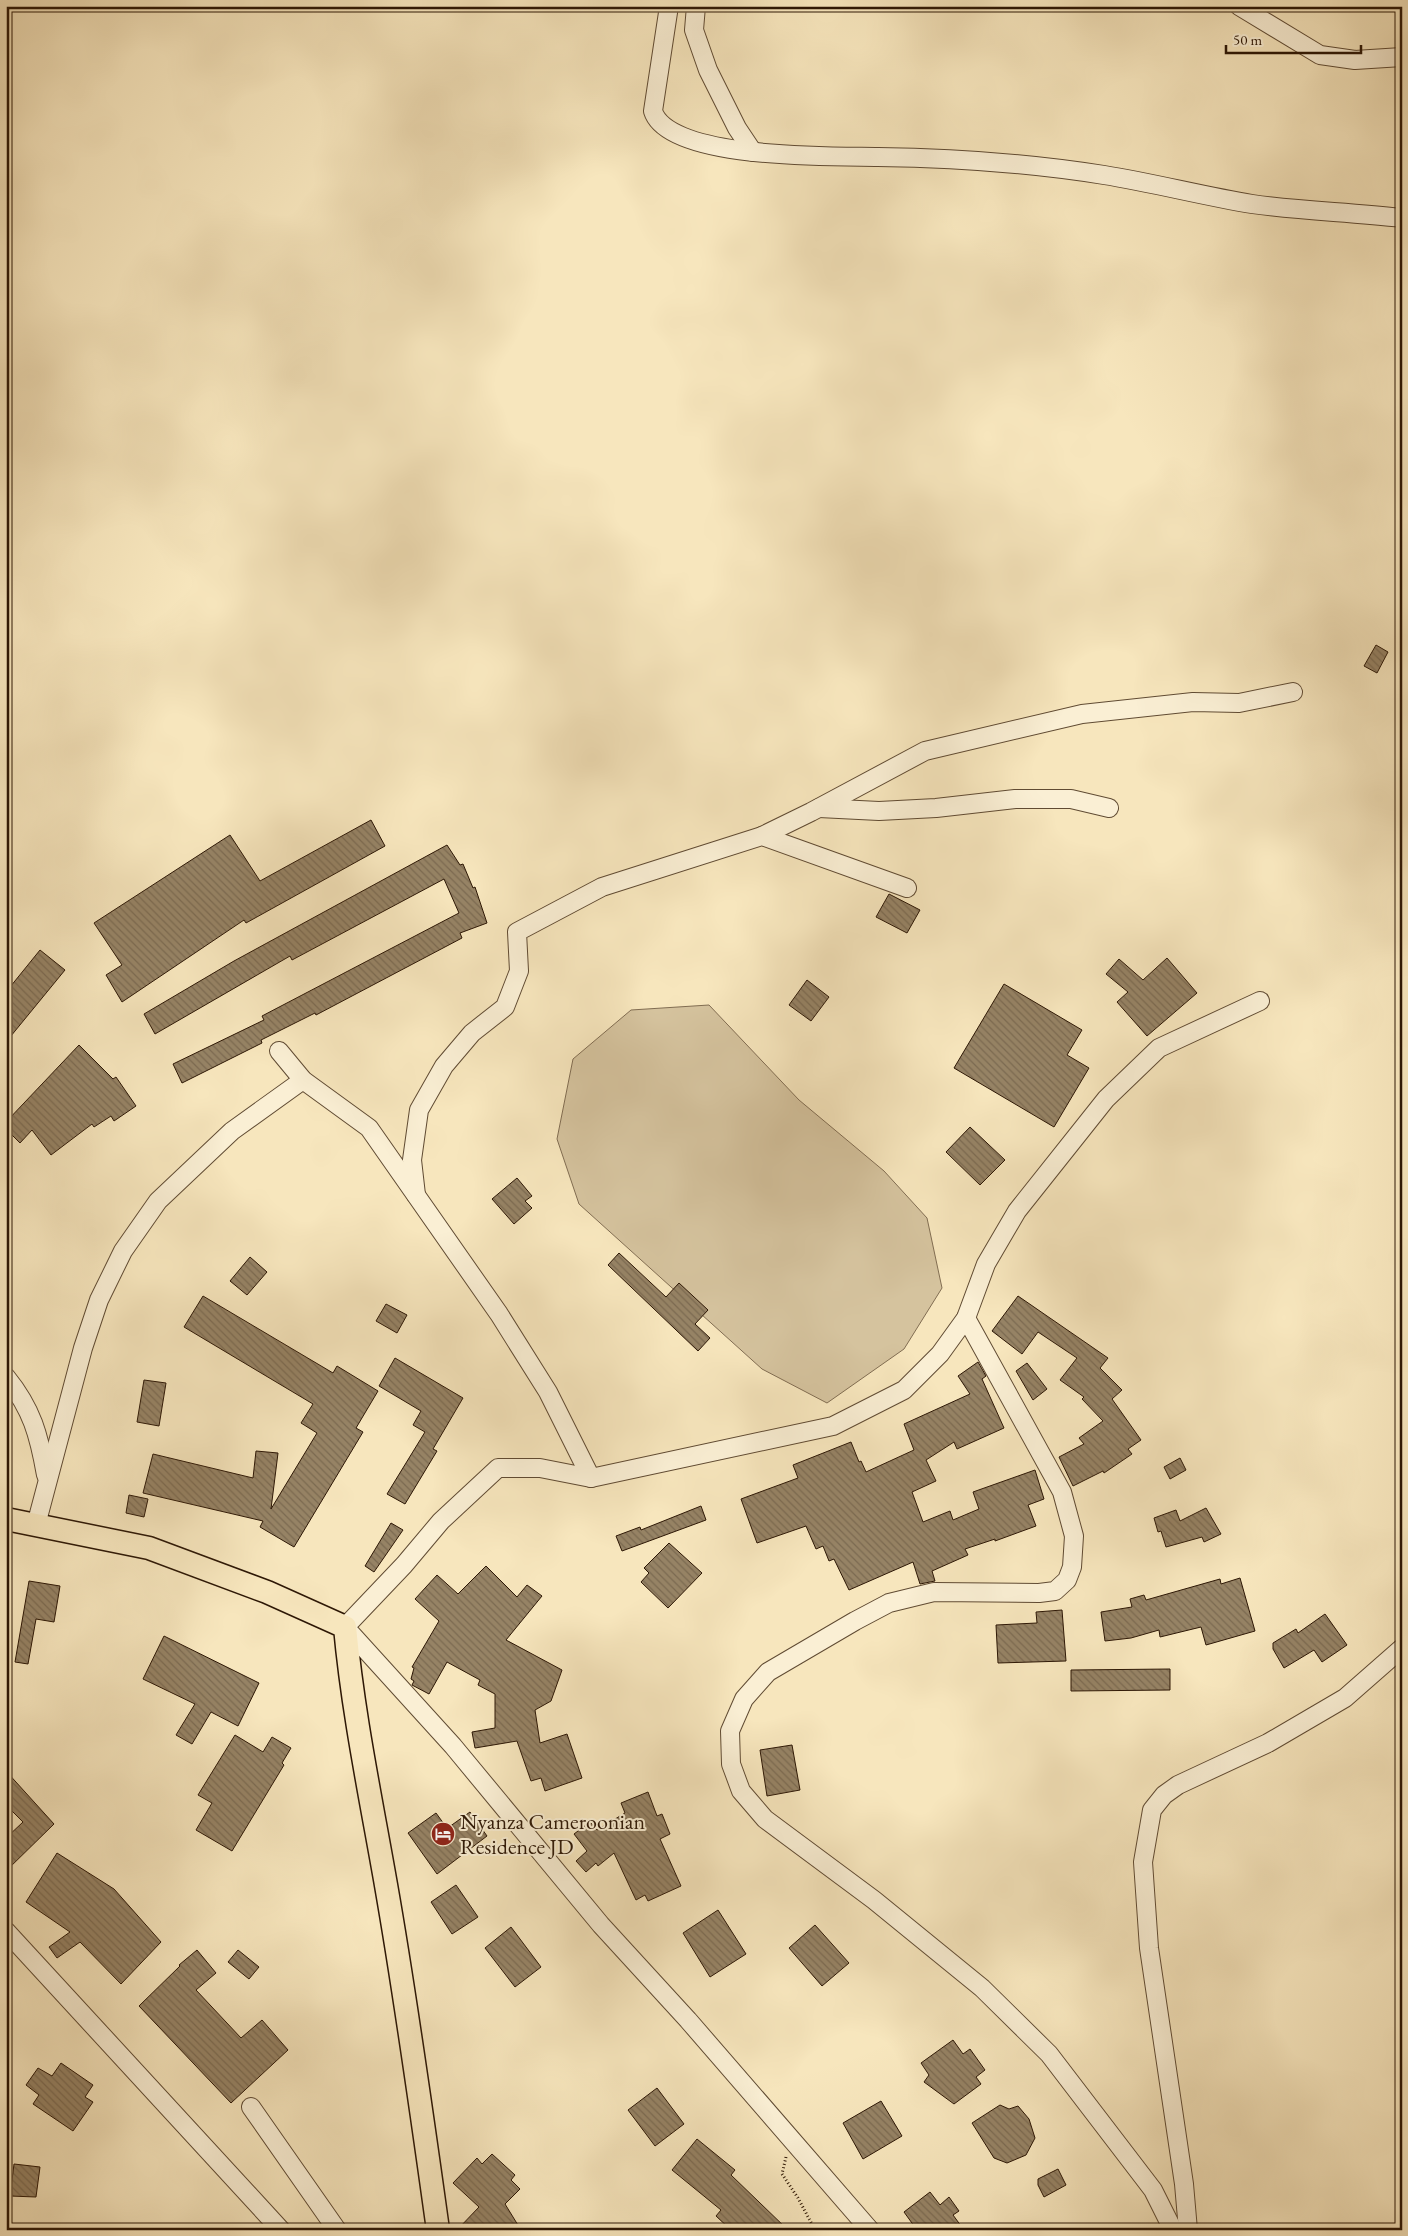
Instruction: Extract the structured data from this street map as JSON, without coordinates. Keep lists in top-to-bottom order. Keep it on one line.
{"places":{"hotel":["Nyanza Cameroonian Residence JD"]},"scale_bar":"50 m"}
